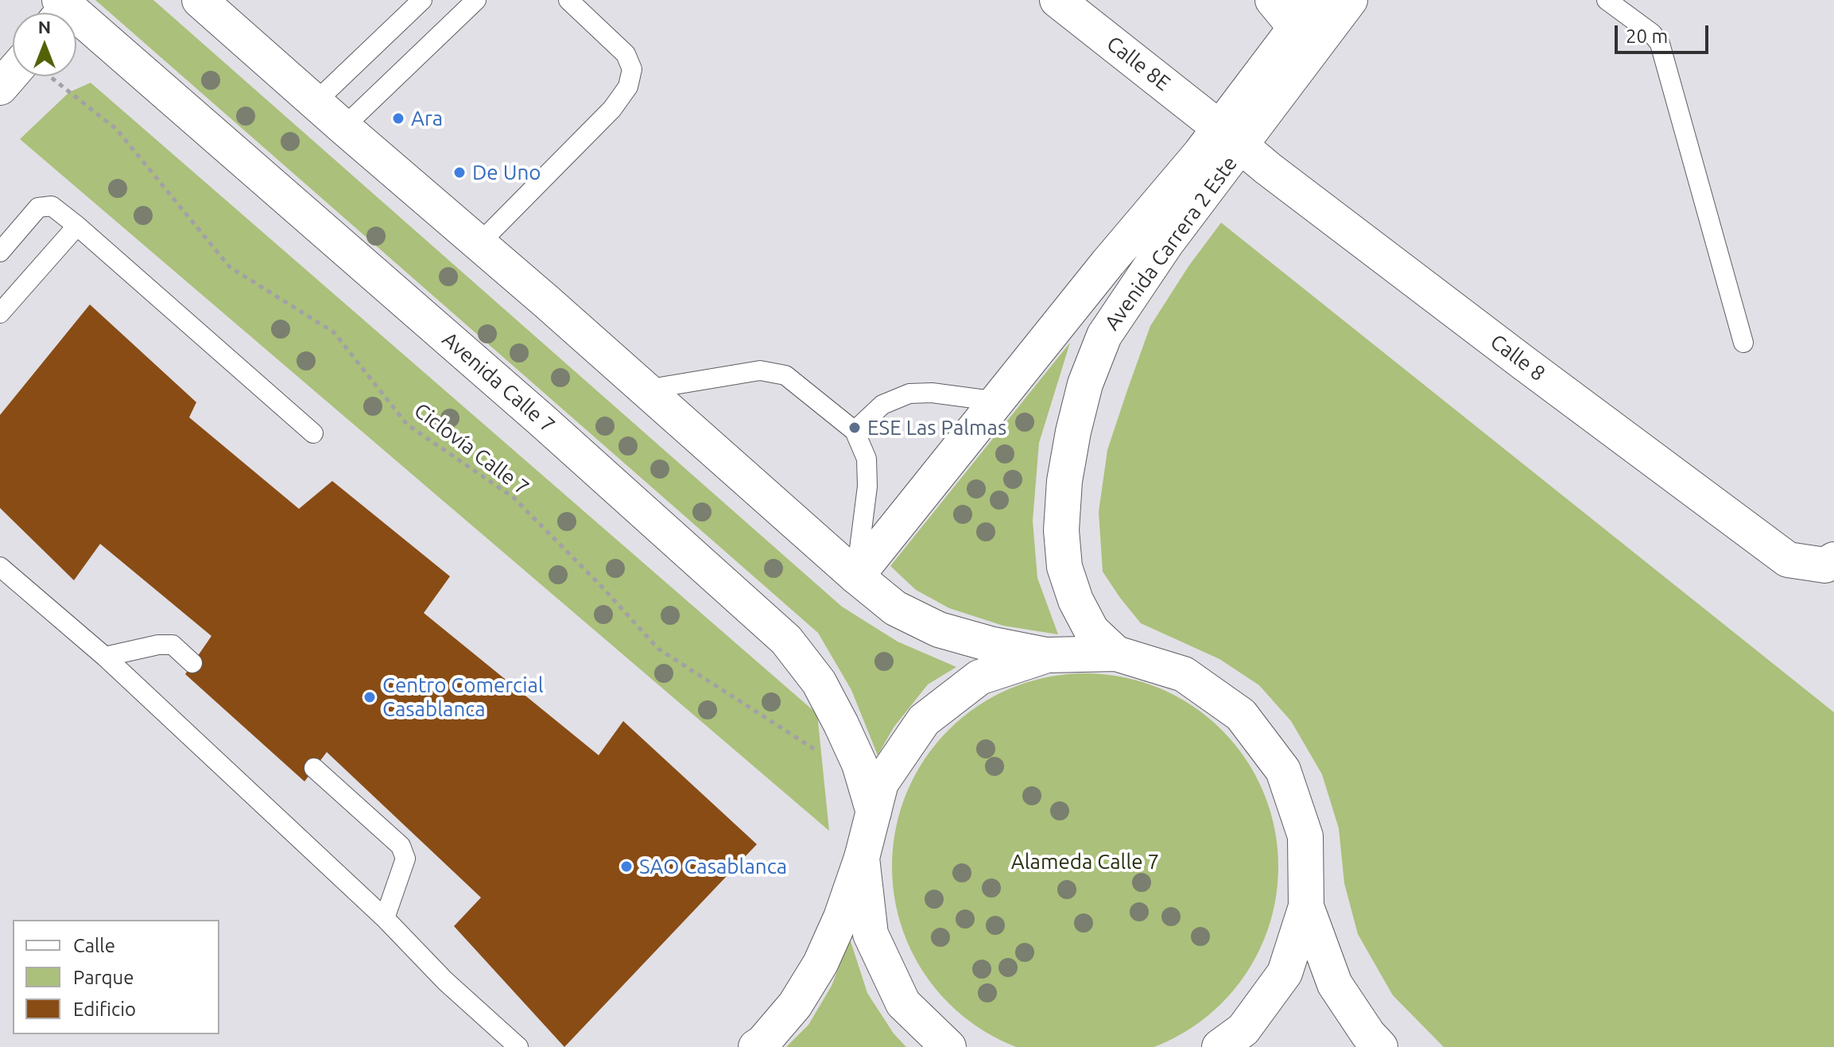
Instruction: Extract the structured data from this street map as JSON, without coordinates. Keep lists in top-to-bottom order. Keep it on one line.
{"streets":{"main road":["Calle 8E","Avenida Carrera 2 Este","Calle 8","Avenida Calle 7"],"path":["Ciclovía Calle 7"]},"crossings":[["Calle 8E","Avenida Carrera 2 Este"],["Calle 8E","Calle 8"],["Avenida Carrera 2 Este","Calle 8"]],"parks":["Alameda Calle 7"],"places":["Ara","De Uno","ESE Las Palmas","Centro Comercial Casablanca","SAO Casablanca"],"legend":["Calle","Parque","Edificio"],"scale_bar":"20 m","north":"top"}
